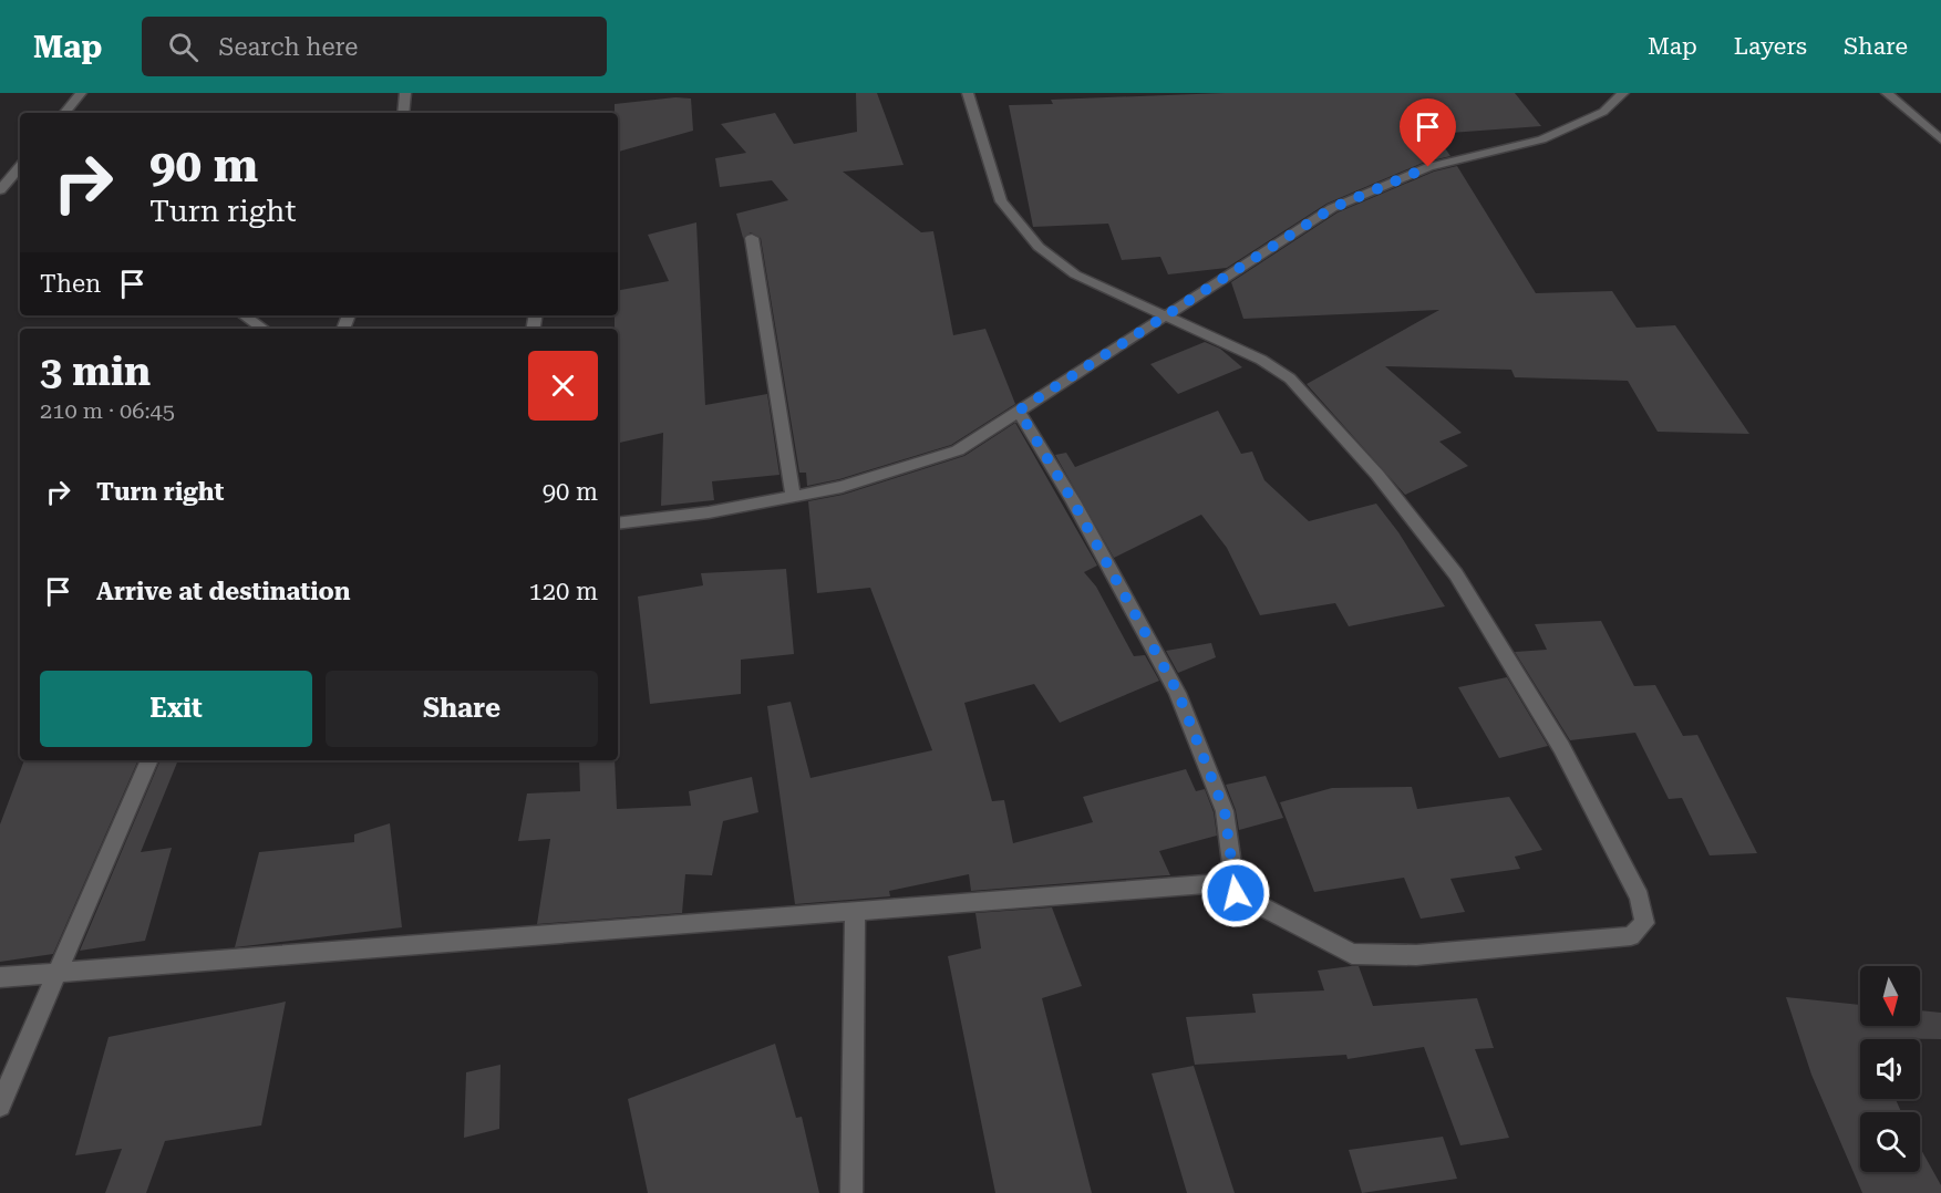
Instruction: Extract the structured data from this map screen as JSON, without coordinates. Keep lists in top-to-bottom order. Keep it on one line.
{"north":"bottom","page":{"header":"Map","search":"Search here","nav":["Map","Layers","Share"],"turn":["90 m","Turn right"],"then":"Then","heading":["3 min","210 m · 06:45"],"list":[{"name":"Turn right","value":"90 m"},{"name":"Arrive at destination","value":"120 m"}],"buttons":["Exit","Share"]}}
